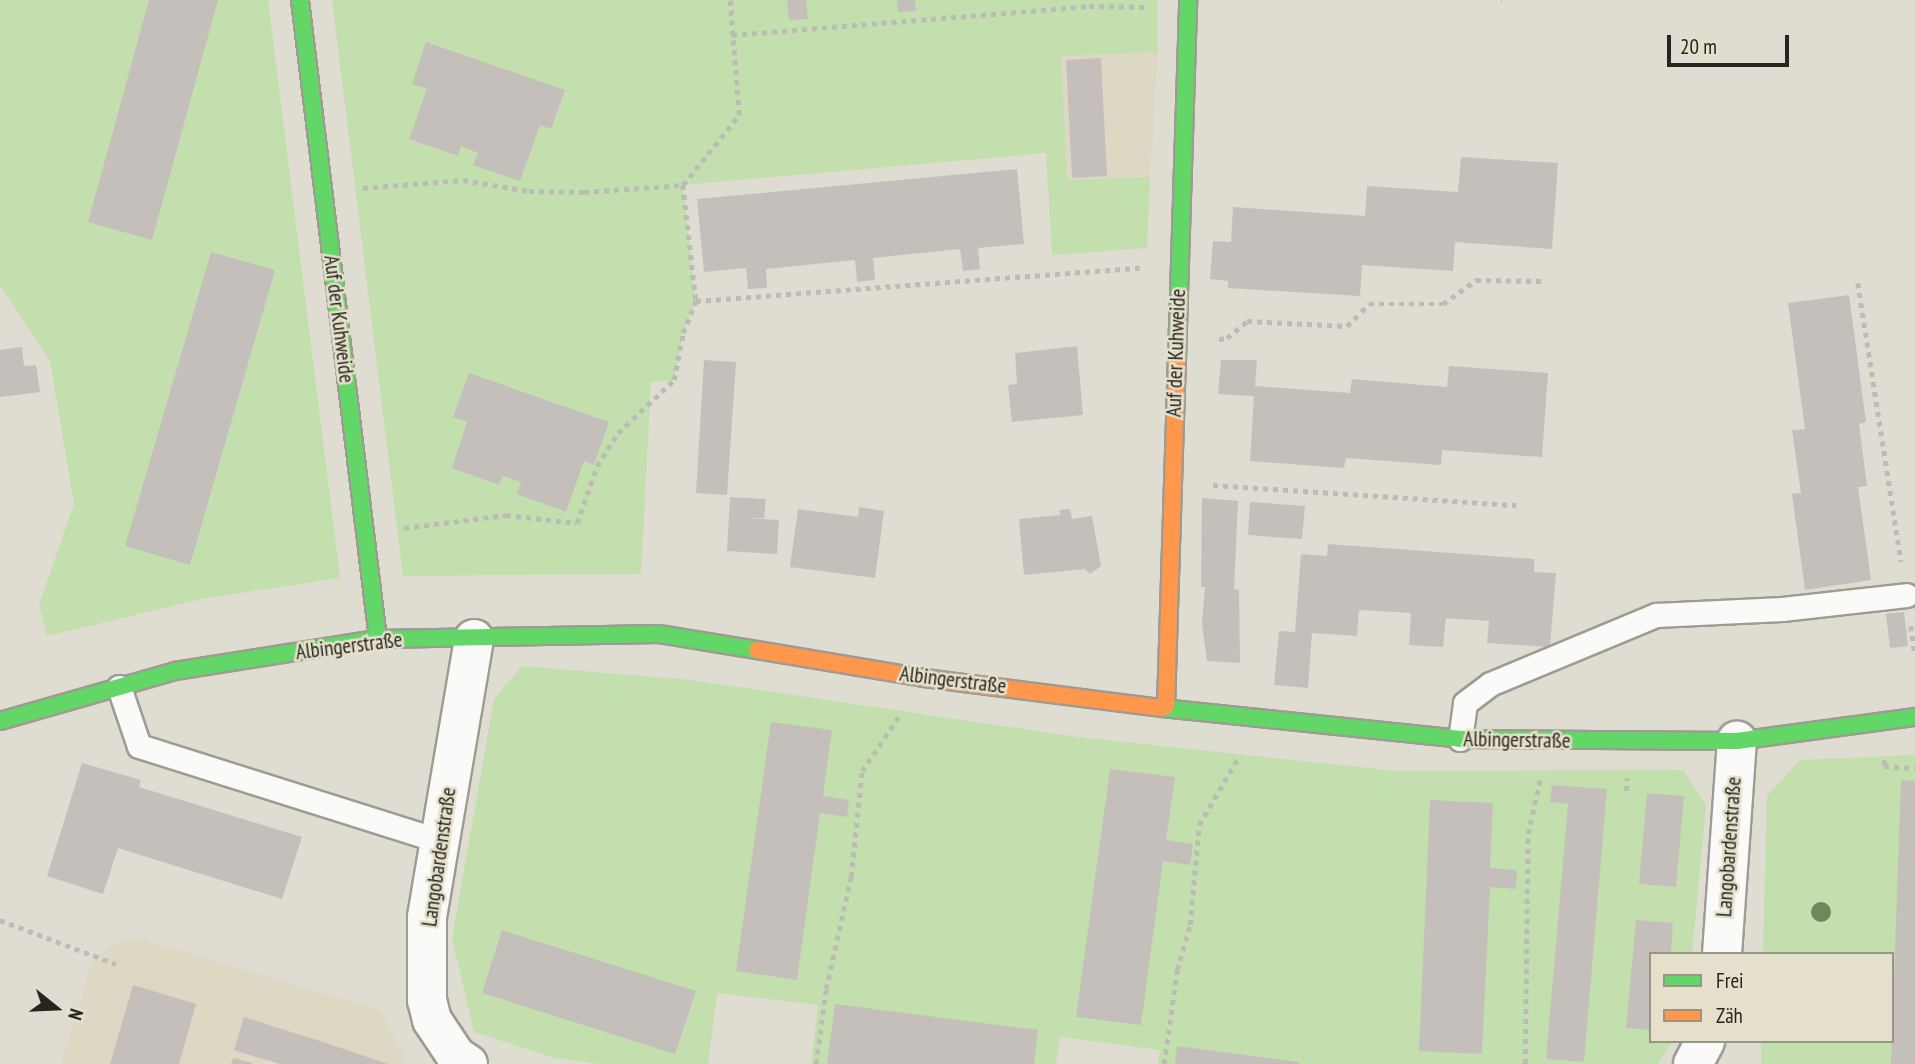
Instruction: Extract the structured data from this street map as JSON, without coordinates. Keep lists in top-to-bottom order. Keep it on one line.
{"streets":{"street":["Auf der Kuhweide","Albingerstraße","Langobardenstraße"]},"crossings":[["Auf der Kuhweide","Albingerstraße"],["Albingerstraße","Langobardenstraße"]],"legend":["Frei","Zäh"],"scale_bar":"20 m","north":"right"}
